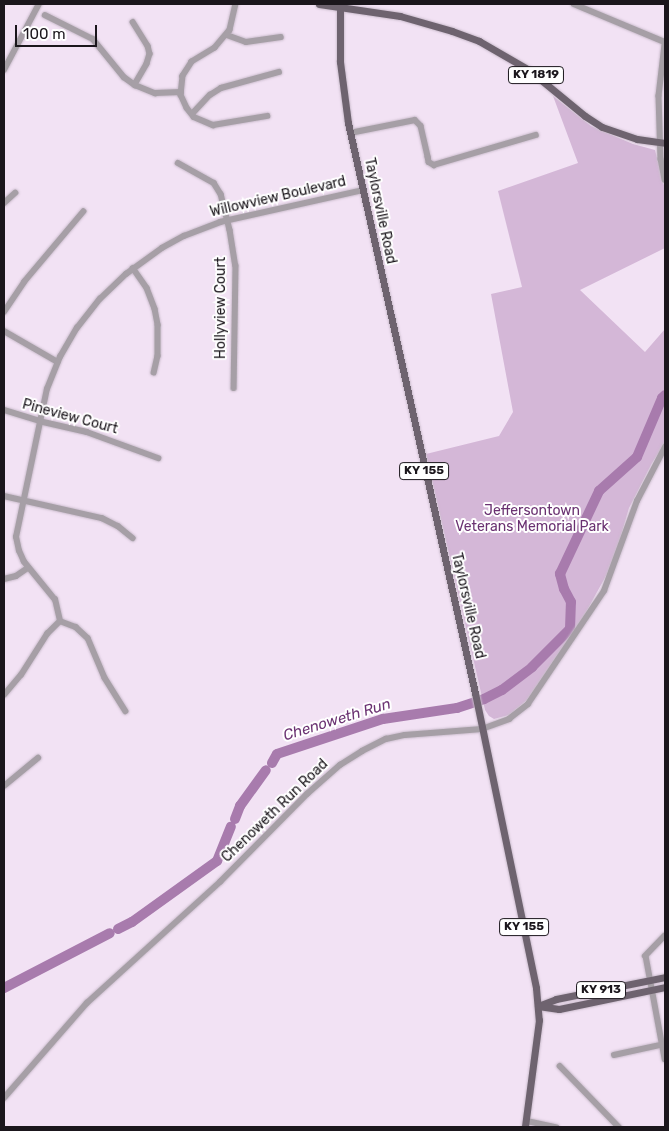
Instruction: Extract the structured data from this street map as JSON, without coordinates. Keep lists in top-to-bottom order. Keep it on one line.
{"streets":{"main road":["KY 1819","Taylorsville Road","KY 155","KY 913"],"street":["Willowview Boulevard","Hollyview Court","Pineview Court","Chenoweth Run Road"]},"crossings":[["KY 1819","Taylorsville Road"],["Willowview Boulevard","Taylorsville Road"],["Willowview Boulevard","Hollyview Court"],["Willowview Boulevard","Pineview Court"],["Taylorsville Road","Chenoweth Run Road"],["Taylorsville Road","KY 913"]],"water":["Chenoweth Run"],"parks":["Jeffersontown Veterans Memorial Park"],"scale_bar":"100 m"}
